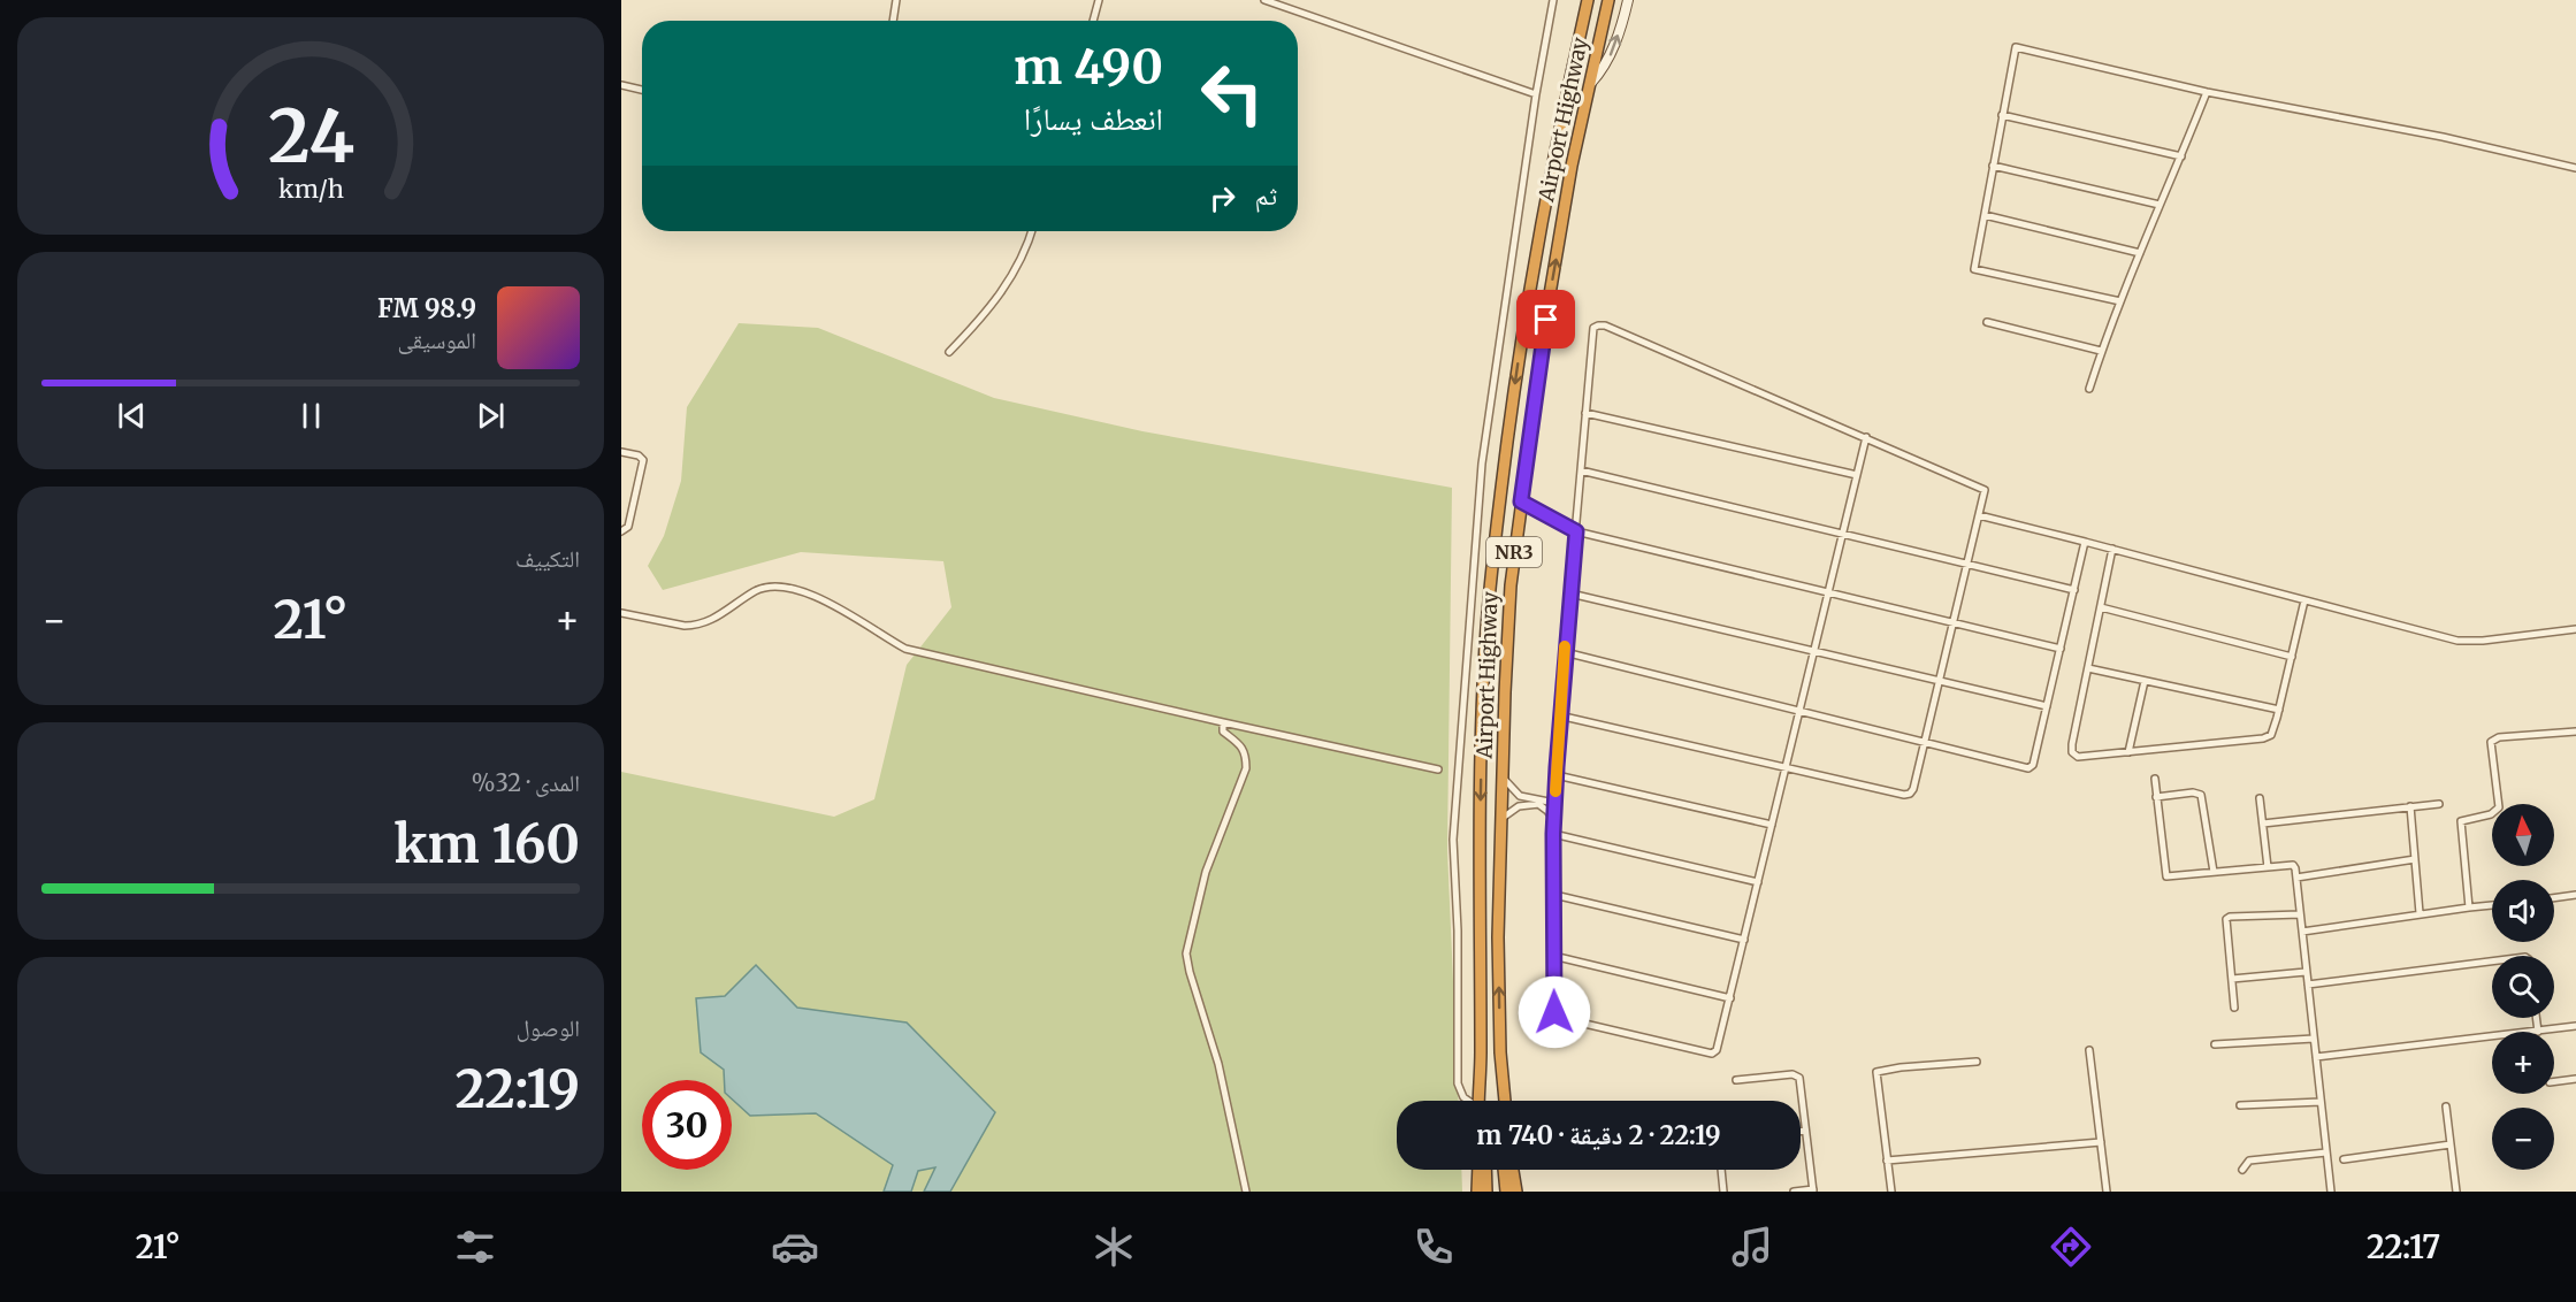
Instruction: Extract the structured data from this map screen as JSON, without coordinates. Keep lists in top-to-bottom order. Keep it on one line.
{"streets":{"highway":["Airport Highway","NR3"]},"north":"top","page":{"turn":["490 m","انعطف يسارًا"],"then":"ثم","song":["98.9 FM","الموسيقى"],"tile":["التكييف",["المدى · 32%","160 km"],["الوصول","22:19"]],"heat":["−","21°","+"],"map_buttons":["+","−"],"limit":"30","trip":"22:19 · 2 دقيقة · 740 m","tabs":["22:17","21°"],"gauge":["24","km/h"]}}
